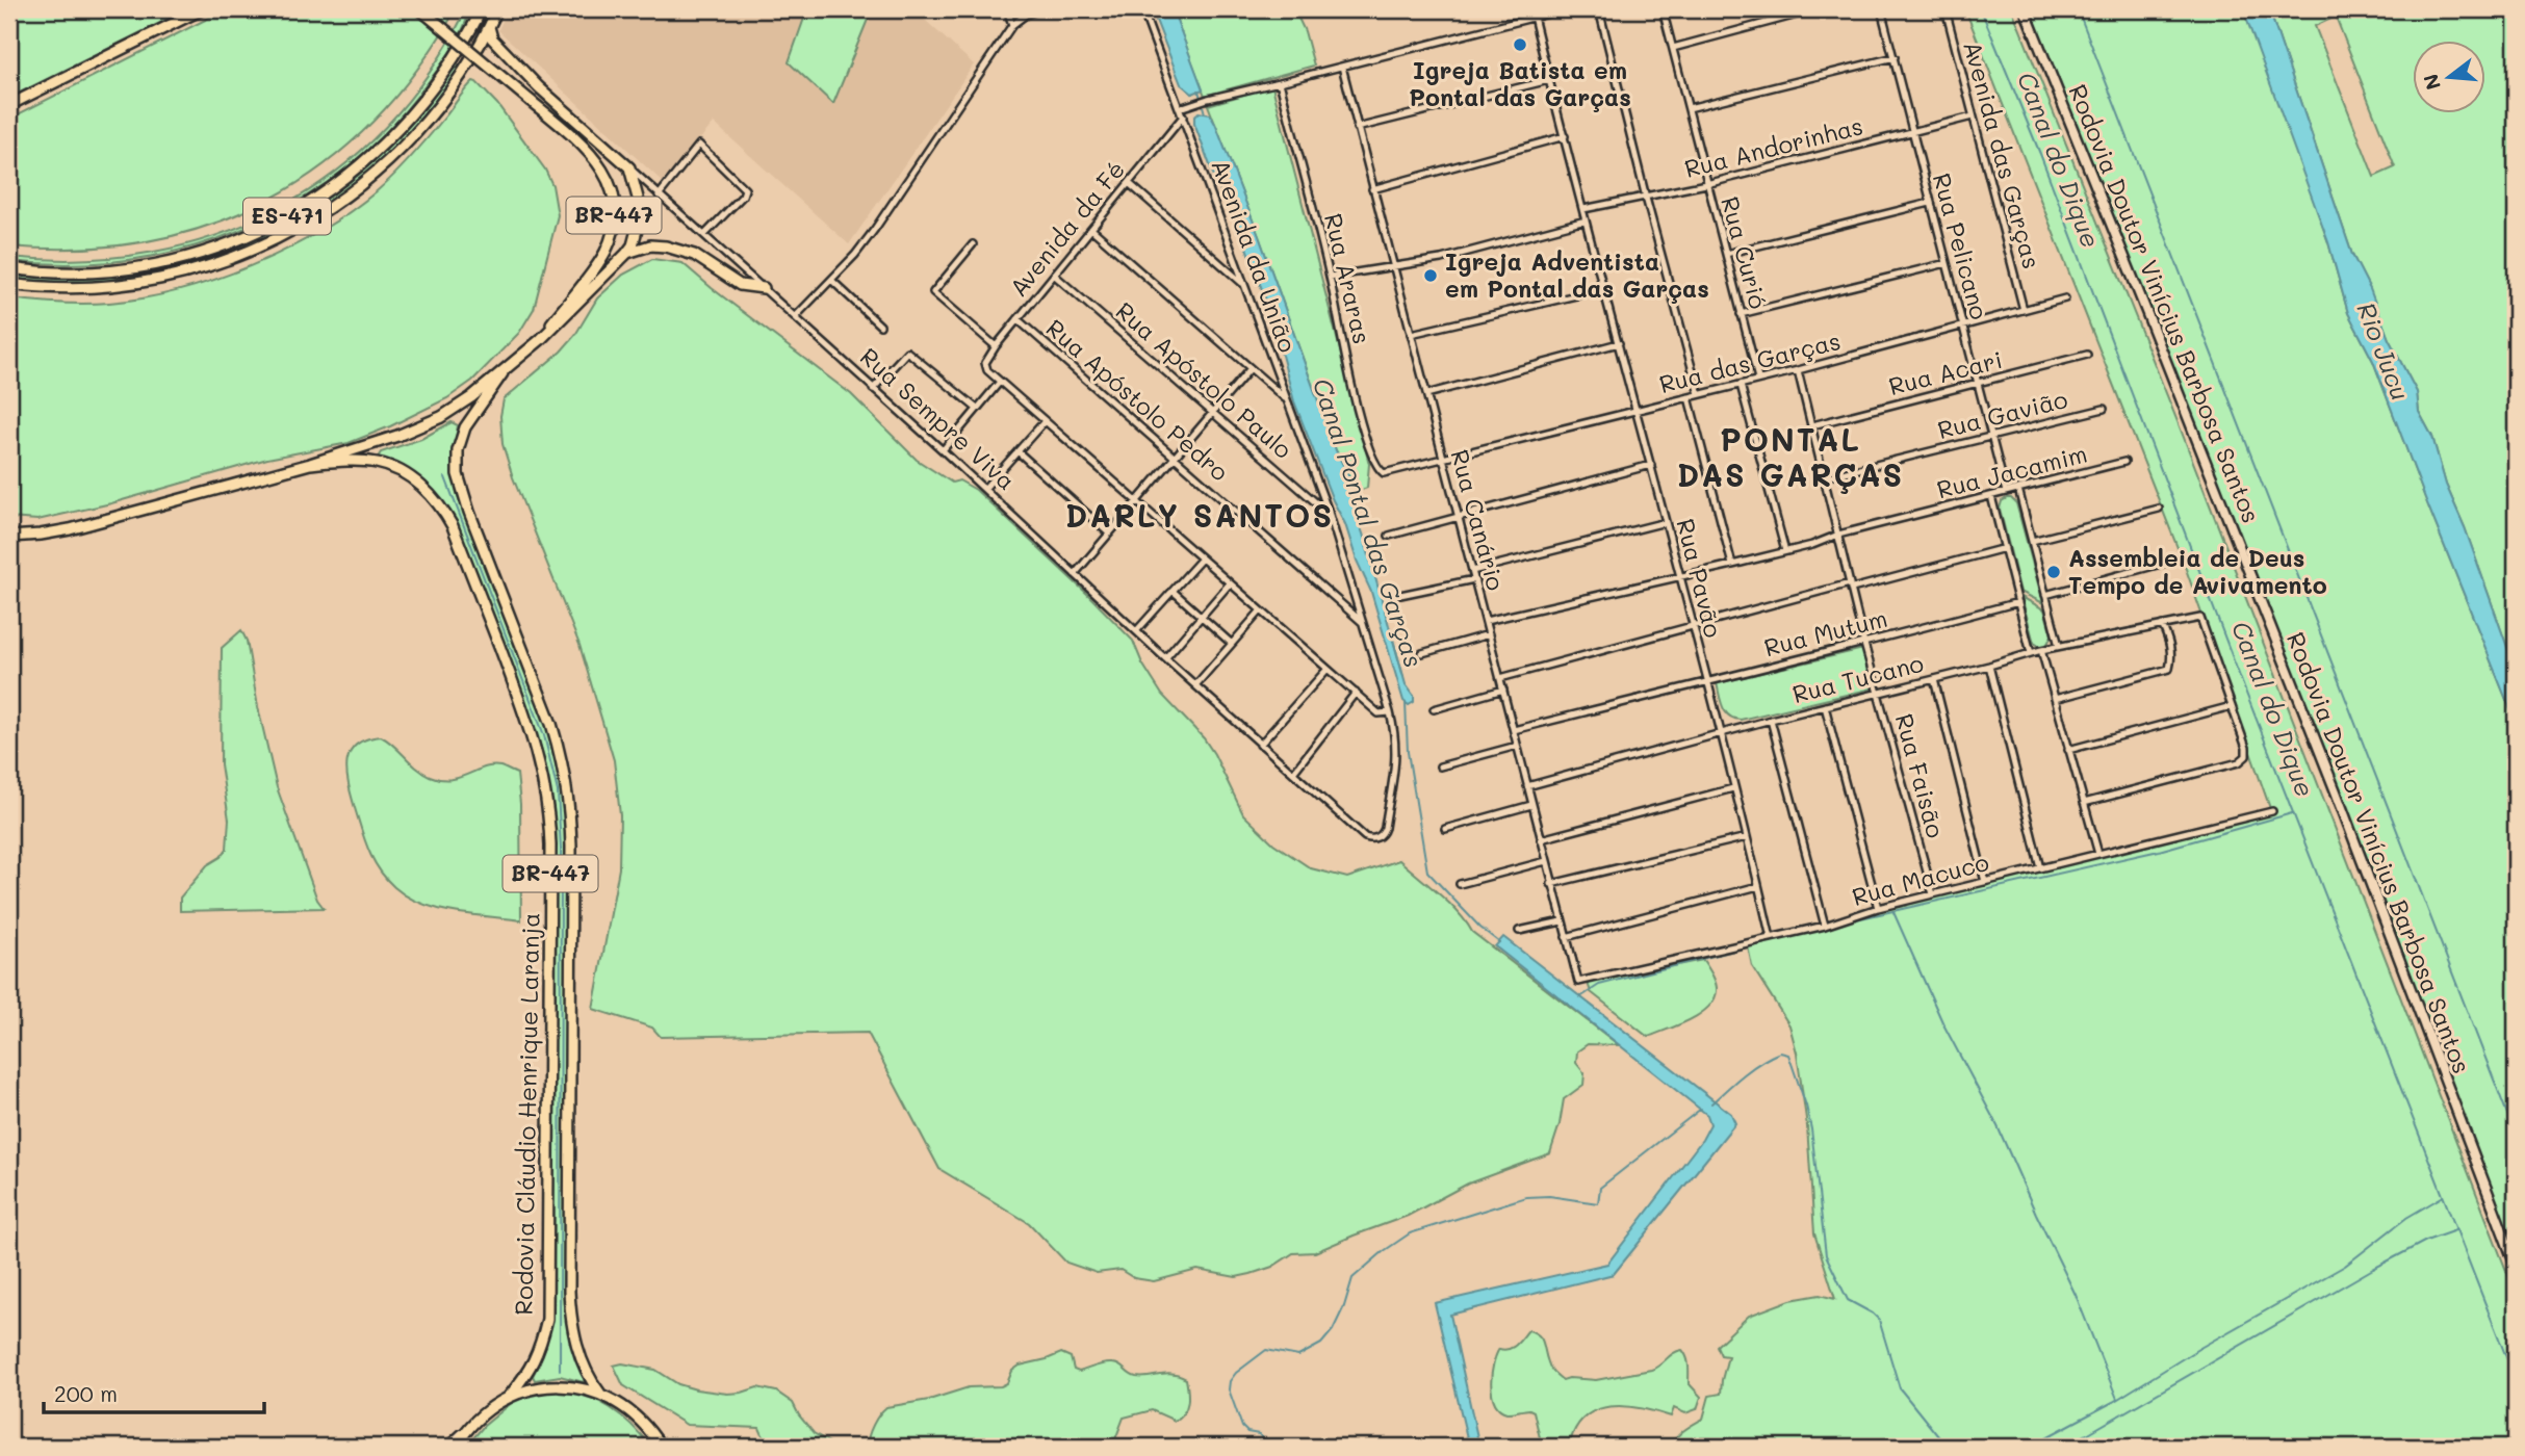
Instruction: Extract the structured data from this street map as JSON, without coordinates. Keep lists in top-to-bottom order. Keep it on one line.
{"streets":{"main road":["BR-447","ES-471","Rodovia Doutor Vinícius Barbosa Santos","Rua Sempre Viva","Rodovia Cláudio Henrique Laranja"],"street":["Rua Andorinhas","Avenida das Garças","Avenida da Fé","Rua Pelicano","Rua Curió","Avenida da União","Rua Araras","Rua das Garças","Rua Acari","Rua Apóstolo Paulo","Rua Apóstolo Pedro","Rua Gavião","Rua Jacamim","Rua Canário","Rua Pavão","Rua Mutum","Rua Tucano","Rua Faisão","Rua Macuco"]},"crossings":[["Rua Andorinhas","Avenida das Garças"],["Rua Andorinhas","Rua Pelicano"],["Rua Andorinhas","Rua Curió"],["Rua Andorinhas","Rua Pavão"],["Avenida das Garças","Rua das Garças"],["BR-447","Rua Sempre Viva"],["BR-447","Rodovia Cláudio Henrique Laranja"],["ES-471","Rua Sempre Viva"],["Avenida da Fé","Avenida da União"],["Avenida da Fé","Rua Apóstolo Paulo"],["Avenida da Fé","Rua Apóstolo Pedro"],["Rua Pelicano","Rua das Garças"],["Rua Pelicano","Rua Acari"],["Rua Pelicano","Rua Gavião"],["Rua Pelicano","Rua Jacamim"],["Rua Curió","Rua das Garças"],["Avenida da União","Rua Apóstolo Paulo"],["Avenida da União","Rua Apóstolo Pedro"],["Avenida da União","Rua Sempre Viva"],["Rua Araras","Rua das Garças"],["Rua Araras","Rua Canário"],["Rua das Garças","Rua Canário"],["Rua das Garças","Rua Pavão"],["Rua das Garças","Rua Faisão"],["Rua Acari","Rua Faisão"],["Rua Gavião","Rua Faisão"],["Rua Jacamim","Rua Canário"],["Rua Jacamim","Rua Pavão"],["Rua Jacamim","Rua Faisão"],["Rua Canário","Rua Mutum"],["Rua Canário","Rua Tucano"],["Rua Canário","Rua Macuco"],["Rua Pavão","Rua Mutum"],["Rua Pavão","Rua Tucano"],["Rua Pavão","Rua Macuco"],["Rua Mutum","Rua Faisão"],["Rua Tucano","Rua Faisão"],["Rua Faisão","Rua Macuco"]],"districts":["PONTAL DAS GARÇAS","DARLY SANTOS"],"water":["Canal do Dique","Rio Jucu","Canal Pontal das Garças"],"places":["Igreja Batista em Pontal das Garças","Igreja Adventista em Pontal das Garças","Assembleia de Deus Tempo de Avivamento"],"scale_bar":"200 m","north":"left"}
